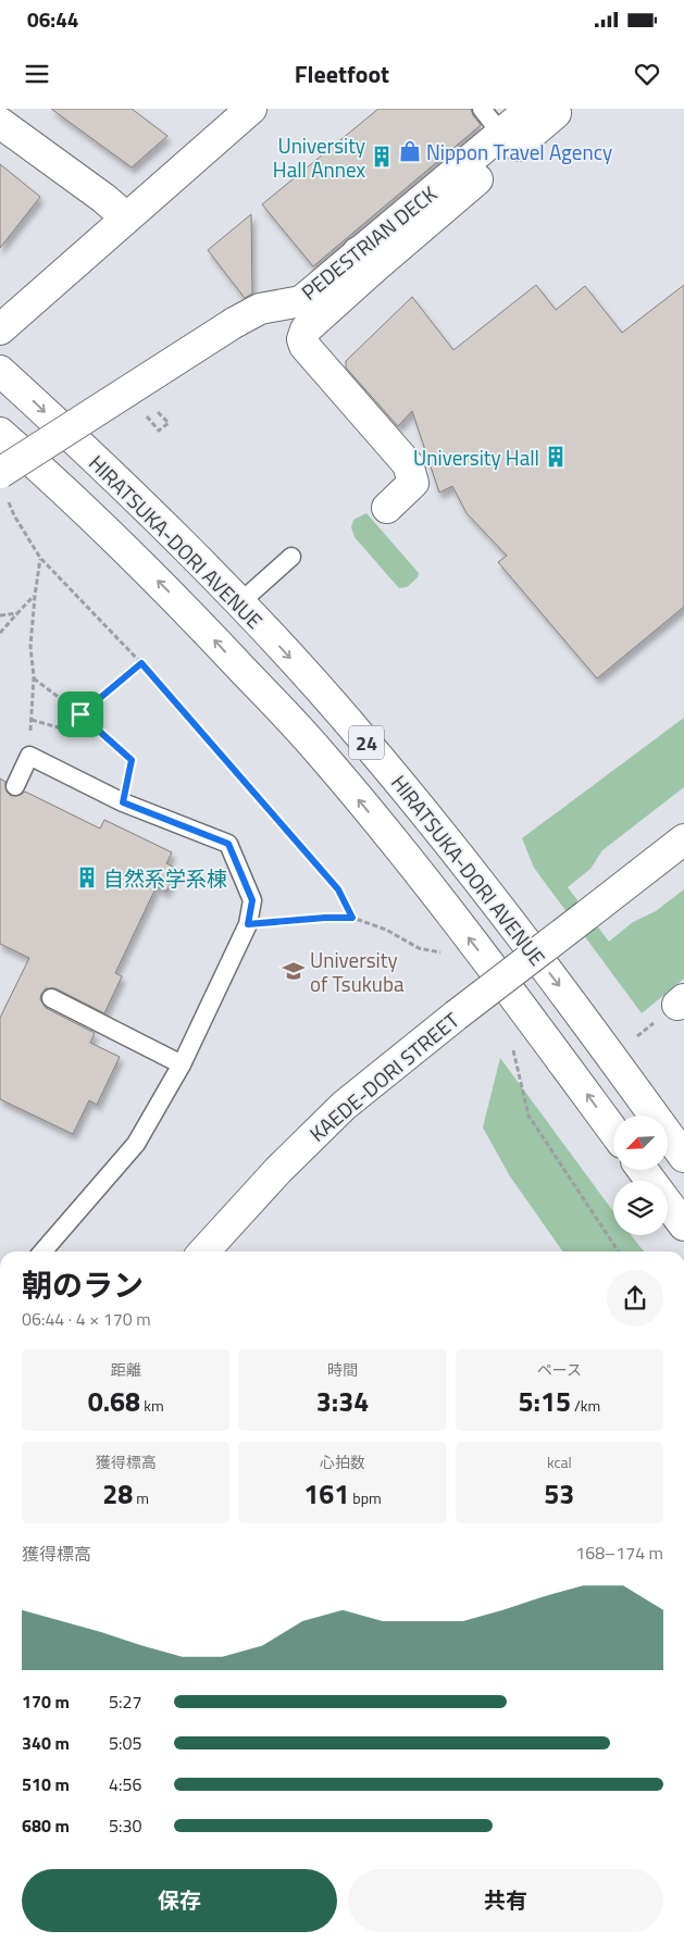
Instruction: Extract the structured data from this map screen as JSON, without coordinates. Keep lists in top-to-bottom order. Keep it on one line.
{"streets":{"street":["PEDESTRIAN DECK","HIRATSUKA-DORI AVENUE","24","KAEDE-DORI STREET"]},"places":{"shop":["Nippon Travel Agency"],"building":["University Hall Annex","University Hall","自然系学系棟"],"school or university":["University of Tsukuba"]},"north":"bottom left","page":{"status":"06:44","header":"Fleetfoot","heading":["朝のラン","06:44 · 4 × 170 m"],"stats":[["距離","0.68 km"],["時間","3:34"],["ペース","5:15 /km"],["獲得標高","28 m"],["心拍数","161 bpm"],["kcal","53"]],"chart":["獲得標高","168–174 m"],"list":[{"name":"170 m","note":"5:27"},{"name":"340 m","note":"5:05"},{"name":"510 m","note":"4:56"},{"name":"680 m","note":"5:30"}],"buttons":["保存","共有"]}}
